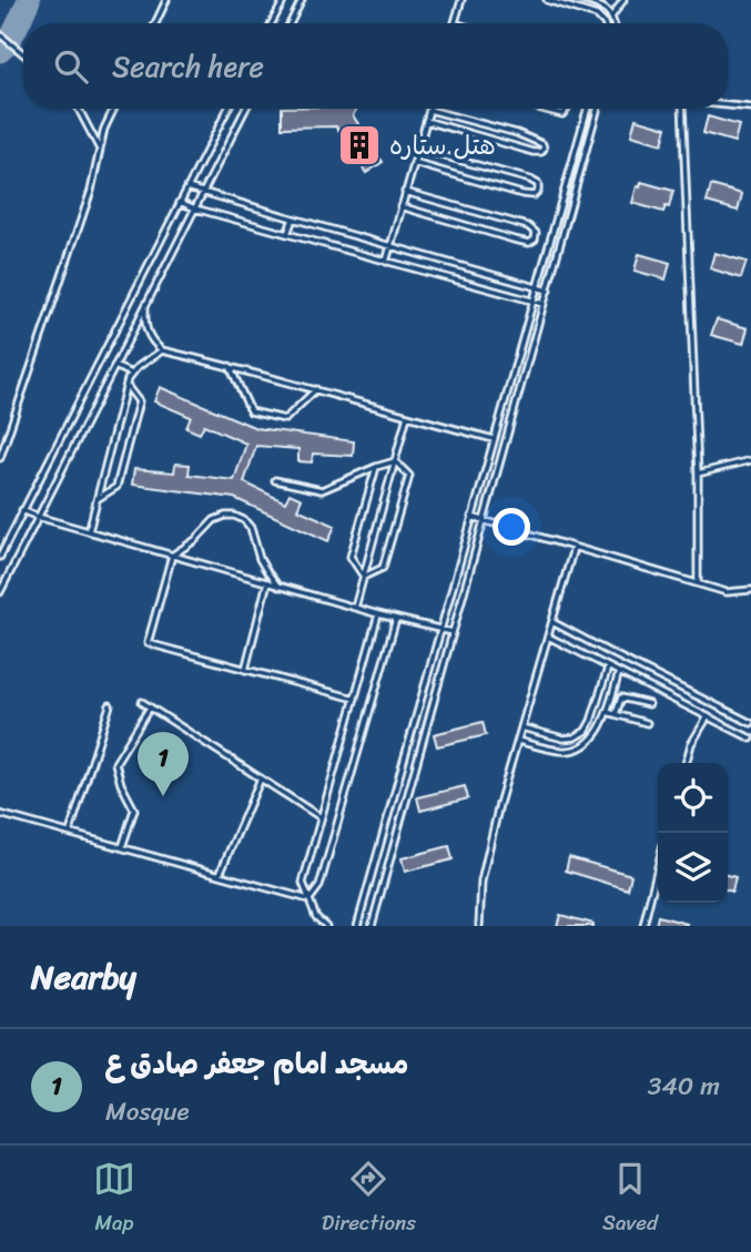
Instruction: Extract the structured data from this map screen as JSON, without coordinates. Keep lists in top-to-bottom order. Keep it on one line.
{"places":{"building":["هتل ستاره"]},"page":{"search":"Search here","pins":"1","heading":"Nearby","list":[{"mark":"1","name":"مسجد امام جعفر صادق ع","note":"Mosque","value":"340 m"}],"nav":["Map","Directions","Saved"]}}
